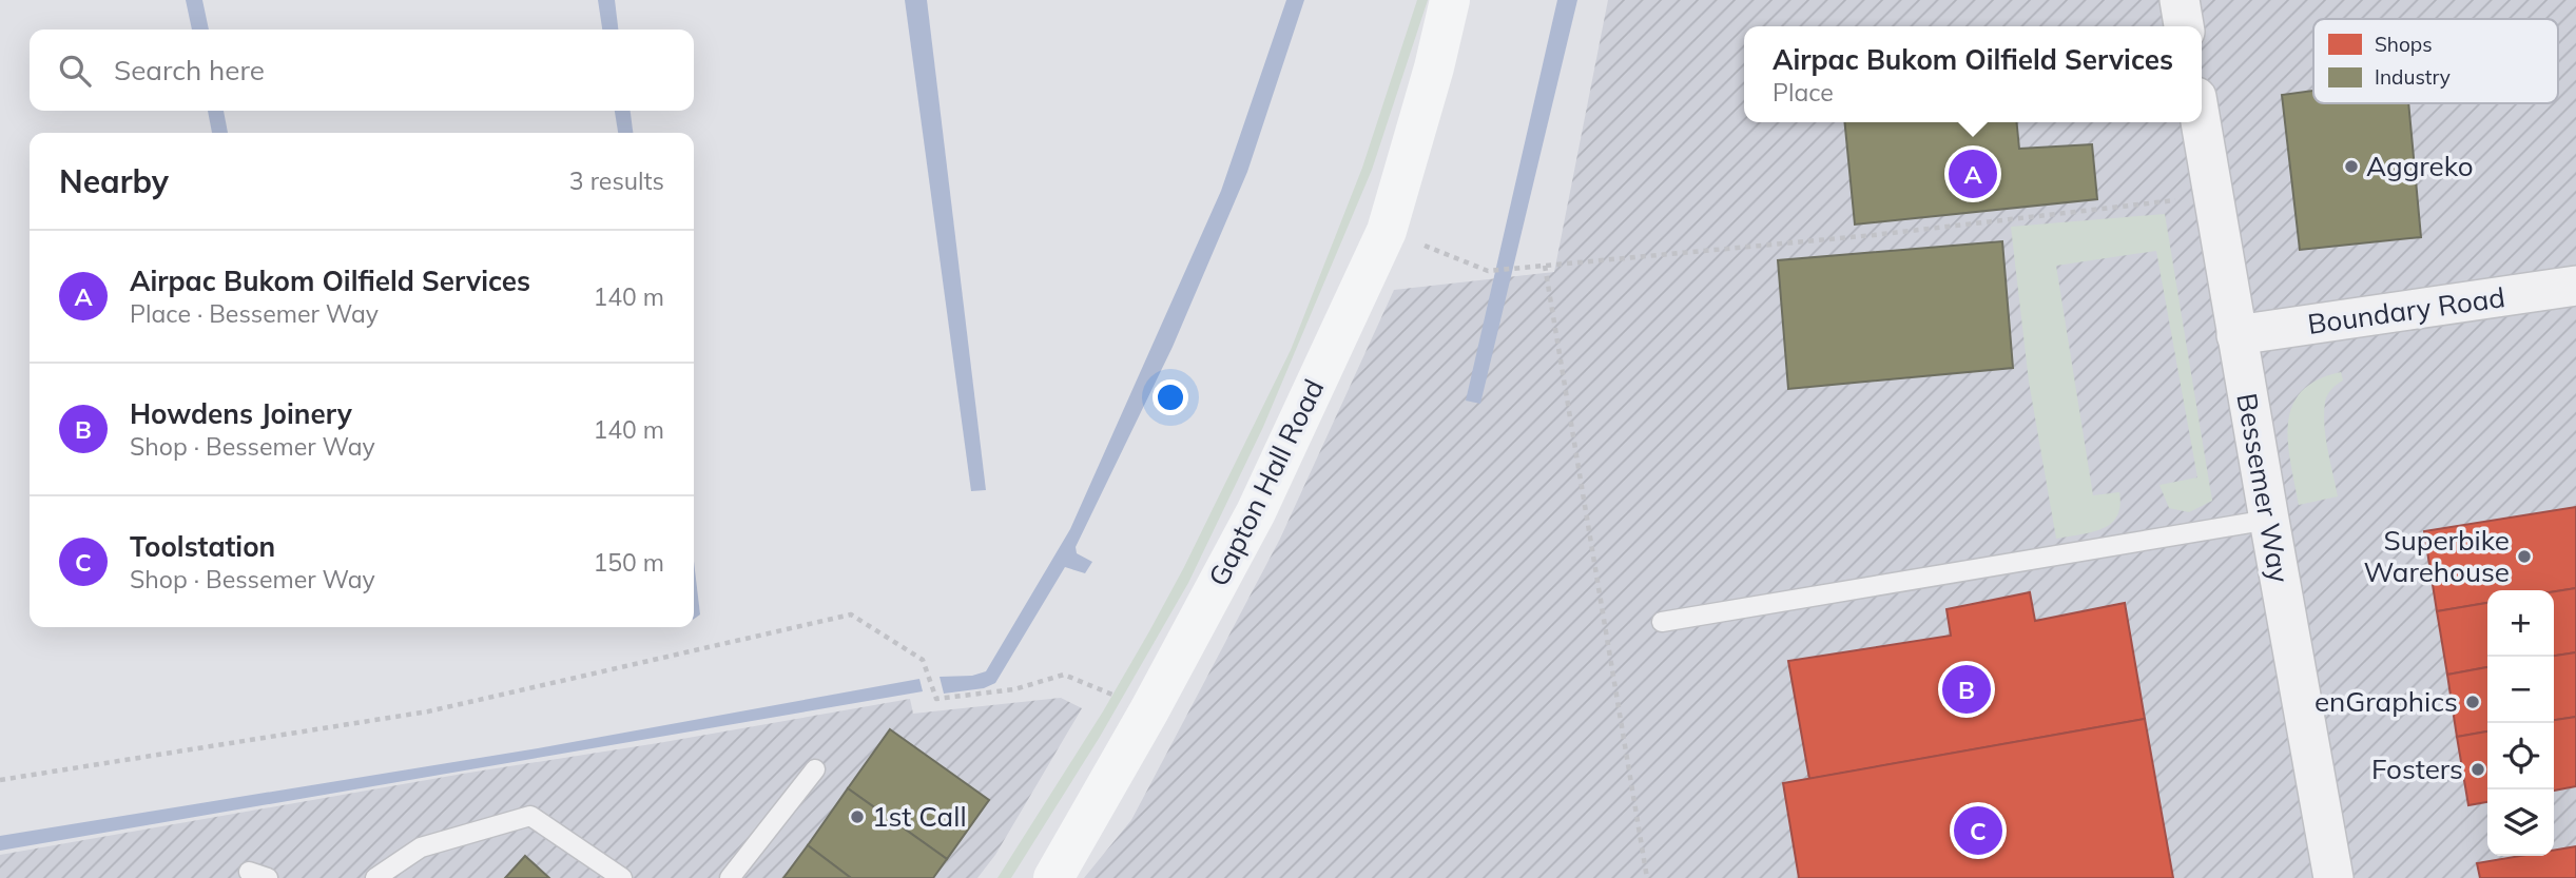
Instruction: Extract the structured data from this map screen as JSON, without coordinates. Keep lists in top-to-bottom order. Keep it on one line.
{"streets":{"street":["Boundary Road","Gapton Hall Road","Bessemer Way"]},"crossings":[["Boundary Road","Bessemer Way"]],"places":["Aggreko","Superbike Warehouse","enGraphics","Fosters","1st Call"],"legend":["Shops","Industry"],"page":{"popup":["Airpac Bukom Oilfield Services","Place"],"search":"Search here","heading":["Nearby","3 results"],"pins":["A","B","C"],"list":[{"mark":"A","name":"Airpac Bukom Oilfield Services","note":"Place · Bessemer Way","value":"140 m"},{"mark":"B","name":"Howdens Joinery","note":"Shop · Bessemer Way","value":"140 m"},{"mark":"C","name":"Toolstation","note":"Shop · Bessemer Way","value":"150 m"}],"map_buttons":["+","−"]}}
